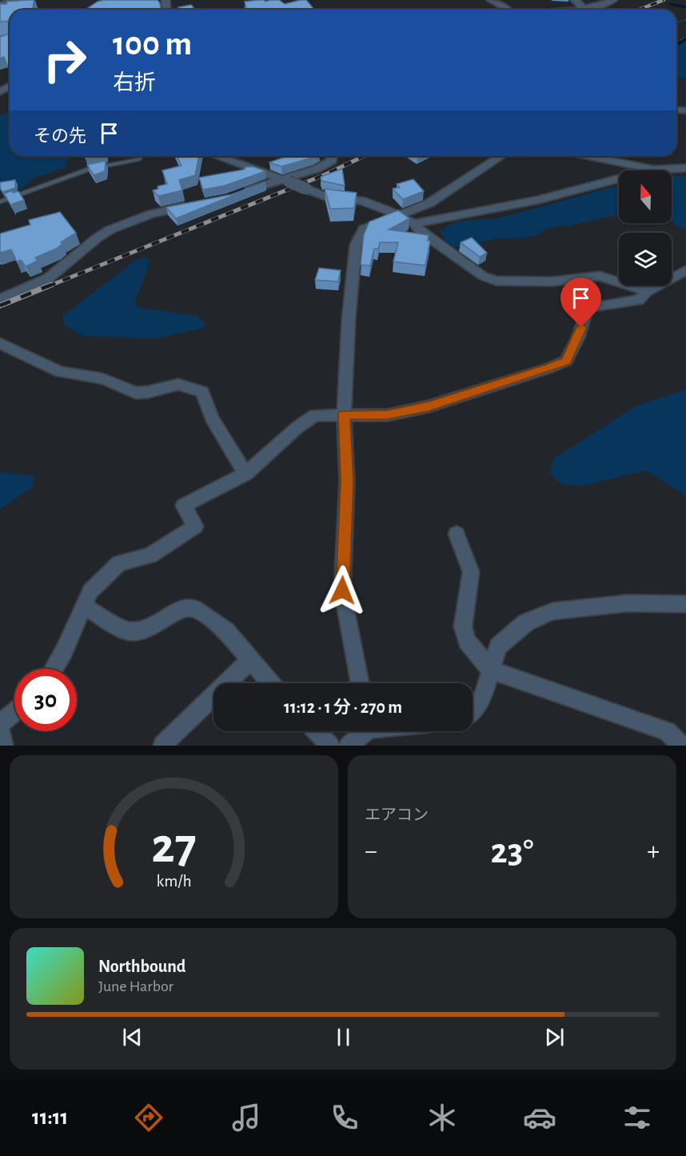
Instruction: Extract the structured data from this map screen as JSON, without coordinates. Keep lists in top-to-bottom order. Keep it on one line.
{"north":"top","page":{"turn":["100 m","右折"],"then":"その先","limit":"30","trip":"11:12 · 1 分 · 270 m","tile":"エアコン","heat":["−","23°","+"],"song":["Northbound","June Harbor"],"tabs":"11:11","gauge":["27","km/h"]}}
